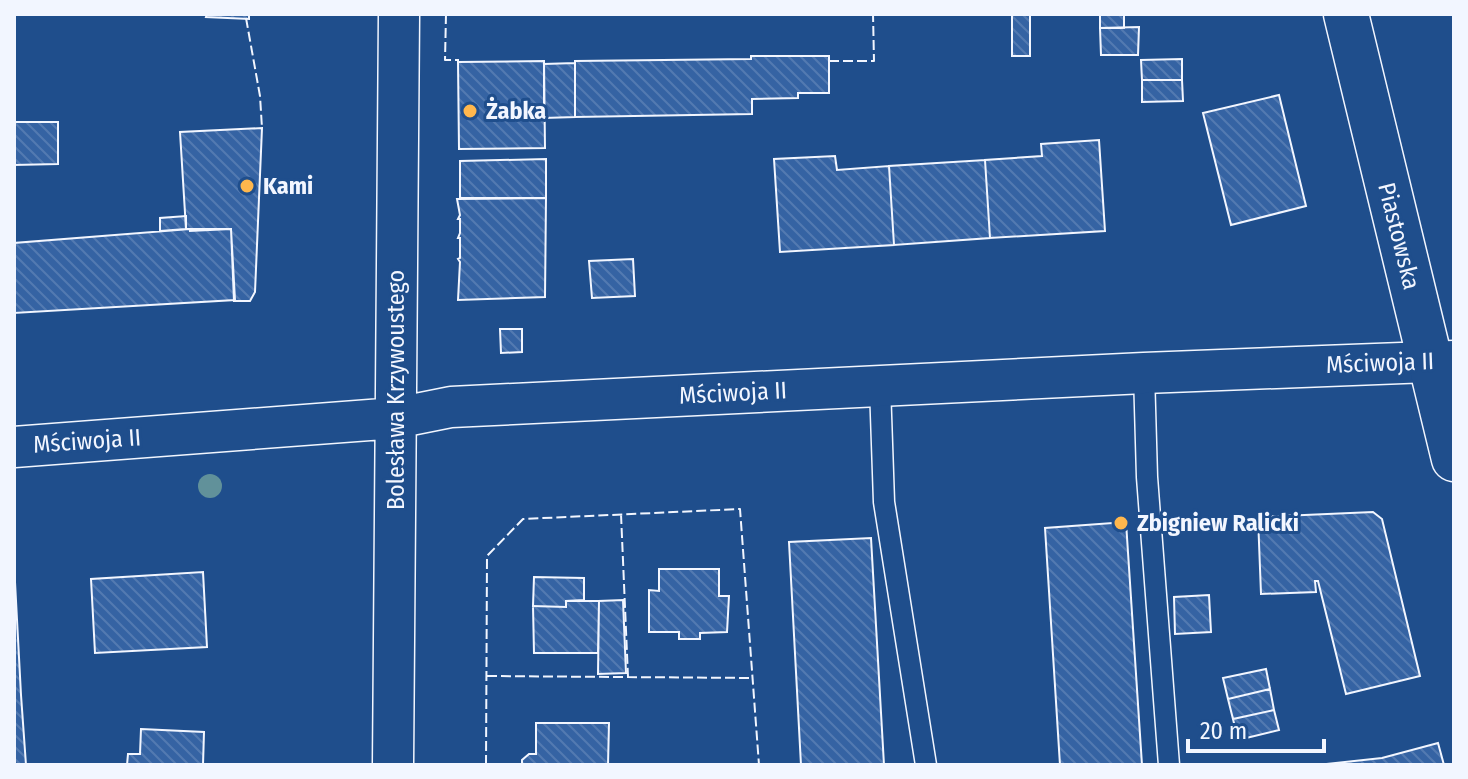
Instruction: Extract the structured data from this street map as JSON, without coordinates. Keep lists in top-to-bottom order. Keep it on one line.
{"streets":{"street":["Piastowska","Mściwoja II","Bolesława Krzywoustego"]},"crossings":[["Piastowska","Mściwoja II"],["Mściwoja II","Bolesława Krzywoustego"]],"places":["Żabka","Kami","Zbigniew Ralicki"],"scale_bar":"20 m"}
